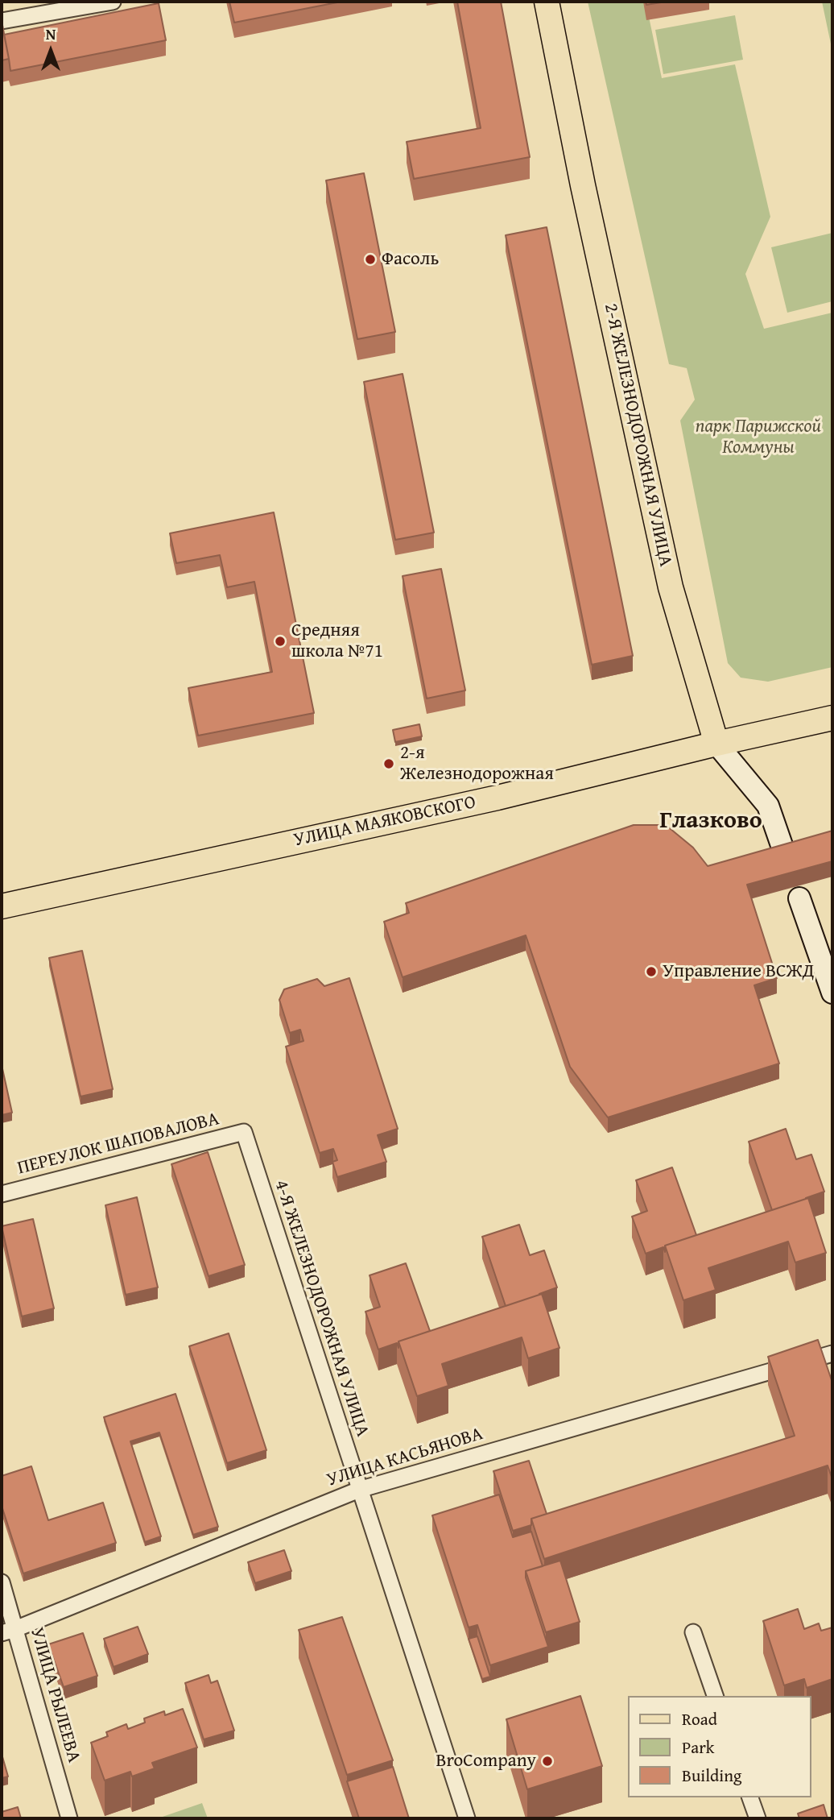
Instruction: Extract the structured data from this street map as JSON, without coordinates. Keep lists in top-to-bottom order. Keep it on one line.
{"streets":{"main road":["2-Я ЖЕЛЕЗНОДОРОЖНАЯ УЛИЦА","УЛИЦА МАЯКОВСКОГО"],"street":["ПЕРЕУЛОК ШАПОВАЛОВА","4-Я ЖЕЛЕЗНОДОРОЖНАЯ УЛИЦА","УЛИЦА КАСЬЯНОВА","УЛИЦА РЫЛЕЕВА"]},"crossings":[["2-Я ЖЕЛЕЗНОДОРОЖНАЯ УЛИЦА","УЛИЦА МАЯКОВСКОГО"],["ПЕРЕУЛОК ШАПОВАЛОВА","4-Я ЖЕЛЕЗНОДОРОЖНАЯ УЛИЦА"],["4-Я ЖЕЛЕЗНОДОРОЖНАЯ УЛИЦА","УЛИЦА КАСЬЯНОВА"],["УЛИЦА КАСЬЯНОВА","УЛИЦА РЫЛЕЕВА"]],"districts":["Глазково"],"parks":["парк Парижской Коммуны"],"places":["Фасоль","Средняя школа №71","2-я Железнодорожная","Управление ВСЖД","BroCompany"],"legend":["Road","Park","Building"],"north":"top"}
